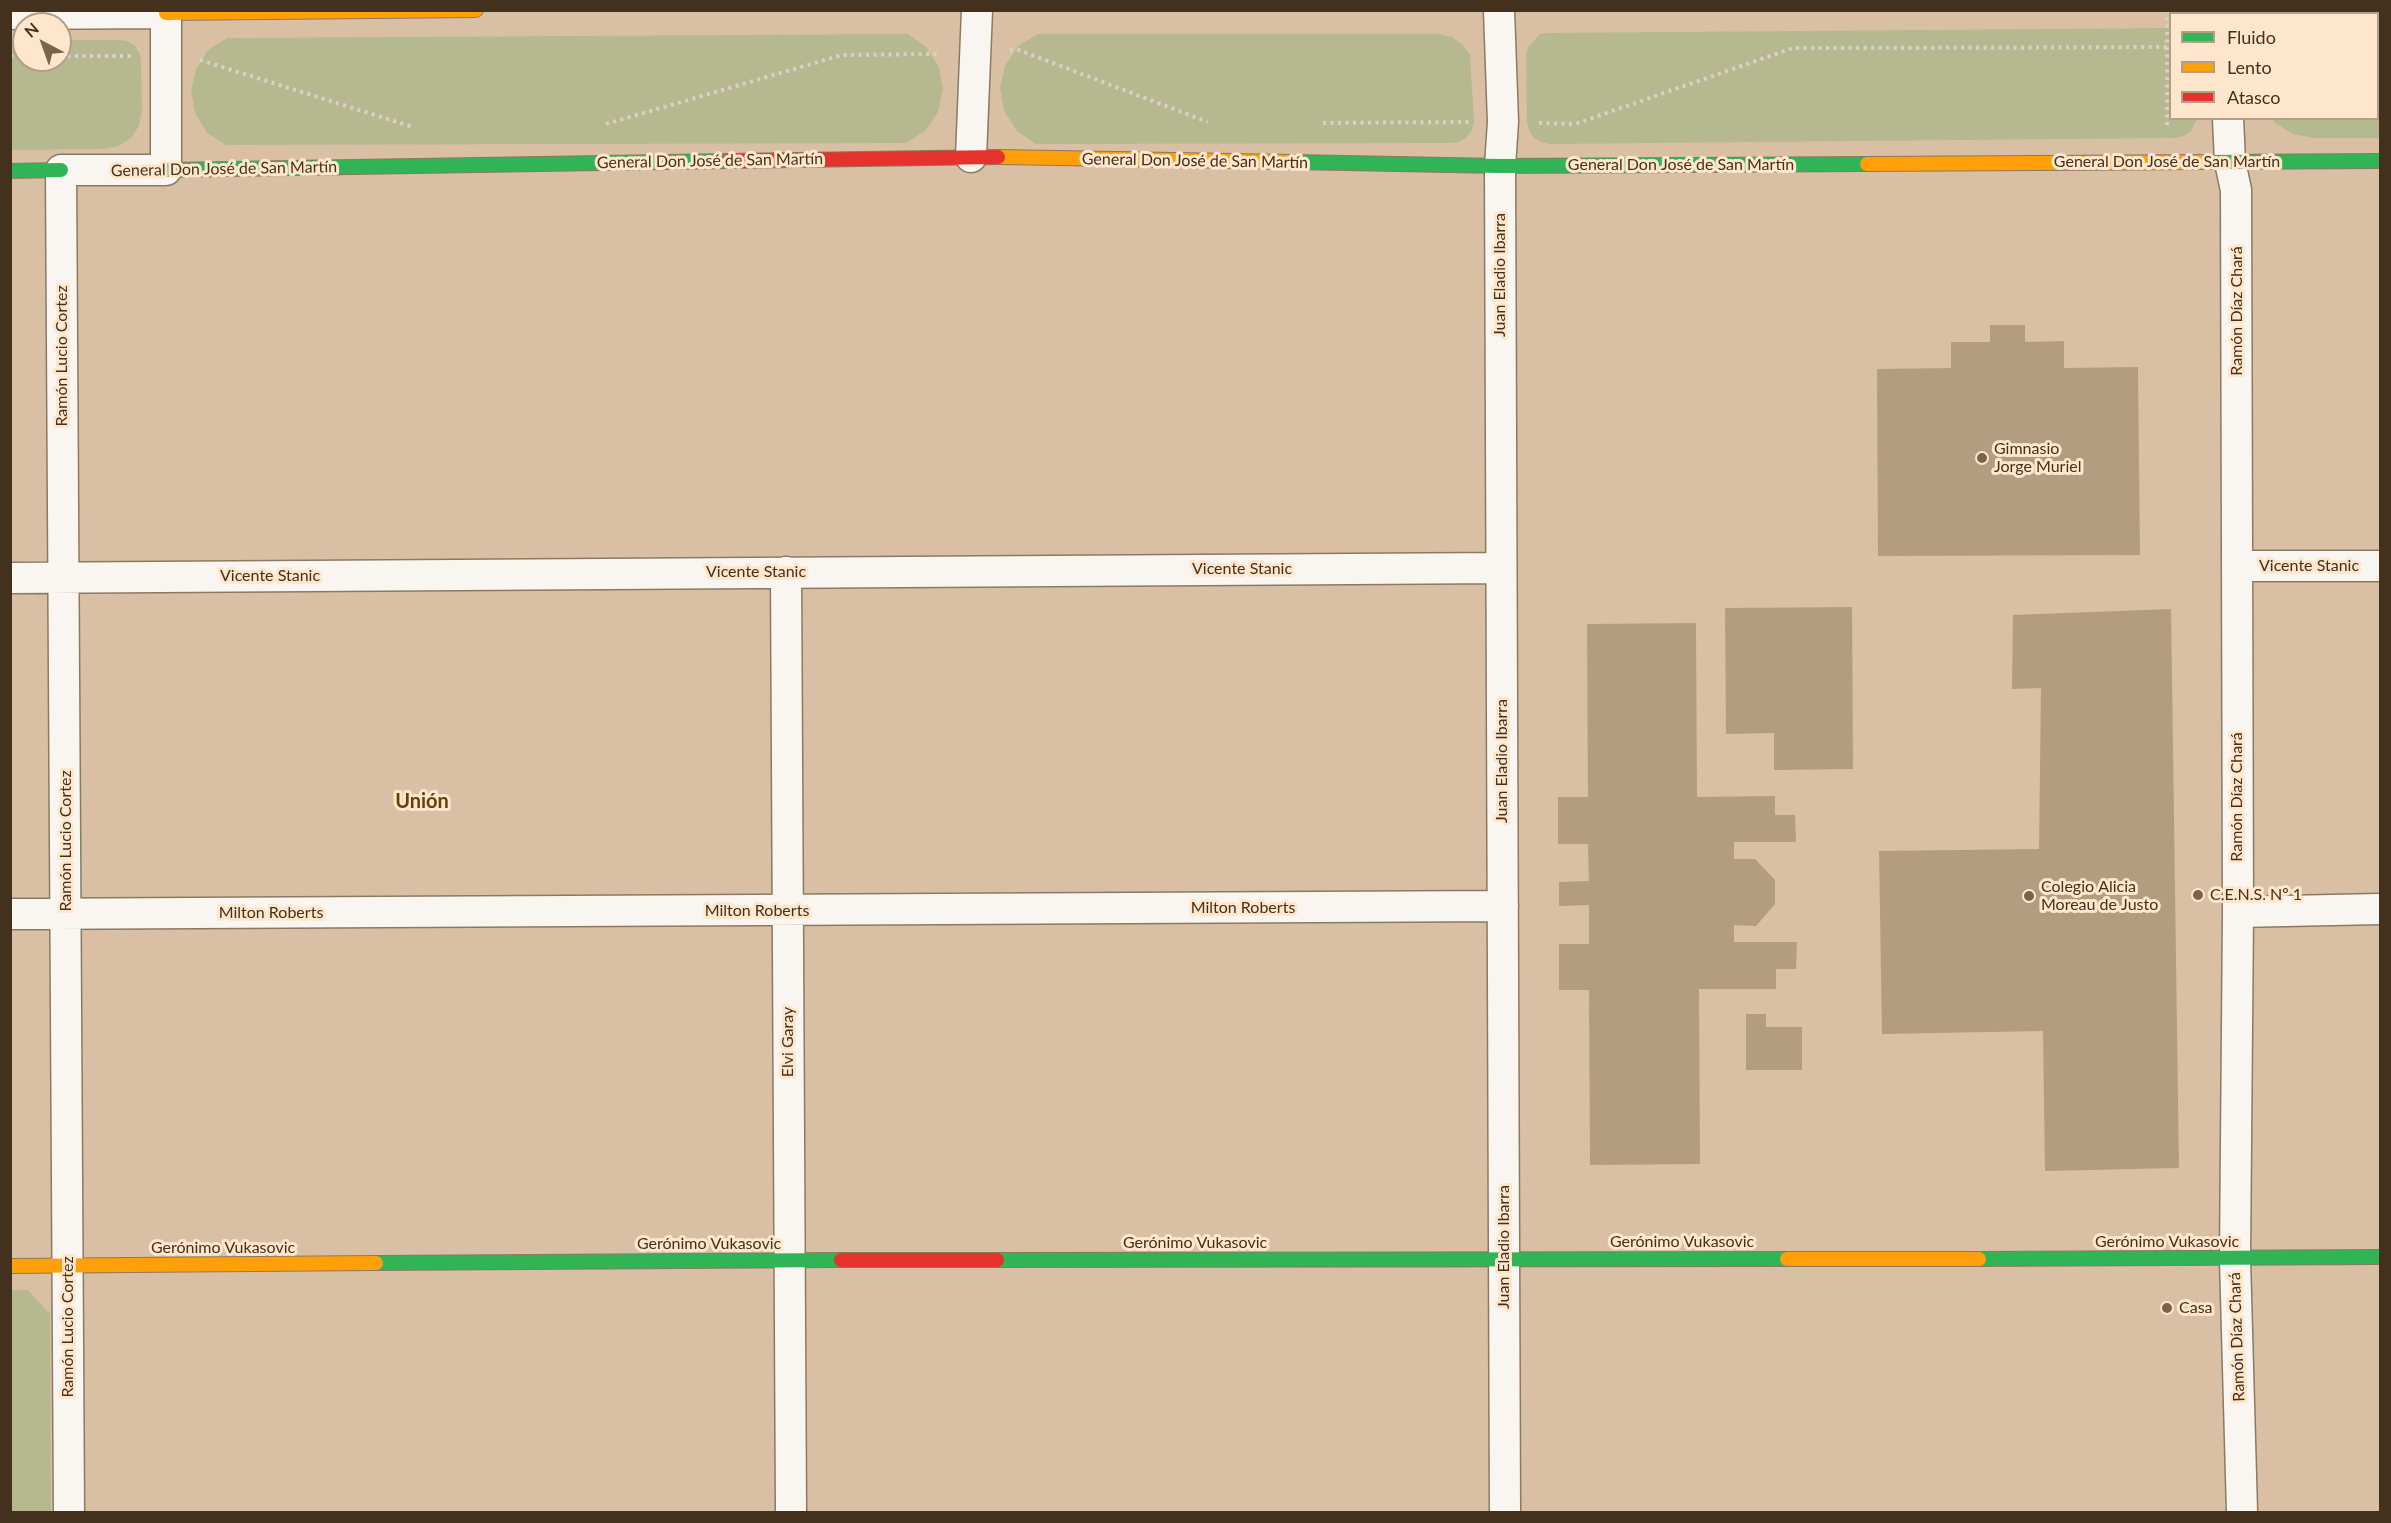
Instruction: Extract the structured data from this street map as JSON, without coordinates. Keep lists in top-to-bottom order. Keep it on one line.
{"streets":{"street":["General Don José de San Martín","Juan Eladio Ibarra","Ramón Díaz Chará","Ramón Lucio Cortez","Vicente Stanic","Milton Roberts","Elvi Garay","Gerónimo Vukasovic"]},"crossings":[["General Don José de San Martín","Juan Eladio Ibarra"],["General Don José de San Martín","Ramón Díaz Chará"],["General Don José de San Martín","Ramón Lucio Cortez"],["Juan Eladio Ibarra","Vicente Stanic"],["Juan Eladio Ibarra","Milton Roberts"],["Juan Eladio Ibarra","Gerónimo Vukasovic"],["Ramón Díaz Chará","Vicente Stanic"],["Ramón Díaz Chará","Gerónimo Vukasovic"],["Ramón Lucio Cortez","Vicente Stanic"],["Ramón Lucio Cortez","Milton Roberts"],["Ramón Lucio Cortez","Gerónimo Vukasovic"],["Vicente Stanic","Elvi Garay"],["Milton Roberts","Elvi Garay"],["Elvi Garay","Gerónimo Vukasovic"]],"districts":["Unión"],"places":["Gimnasio Jorge Muriel","C.E.N.S. Nº 1","Colegio Alicia Moreau de Justo","Casa"],"legend":["Fluido","Lento","Atasco"],"north":"top left"}
